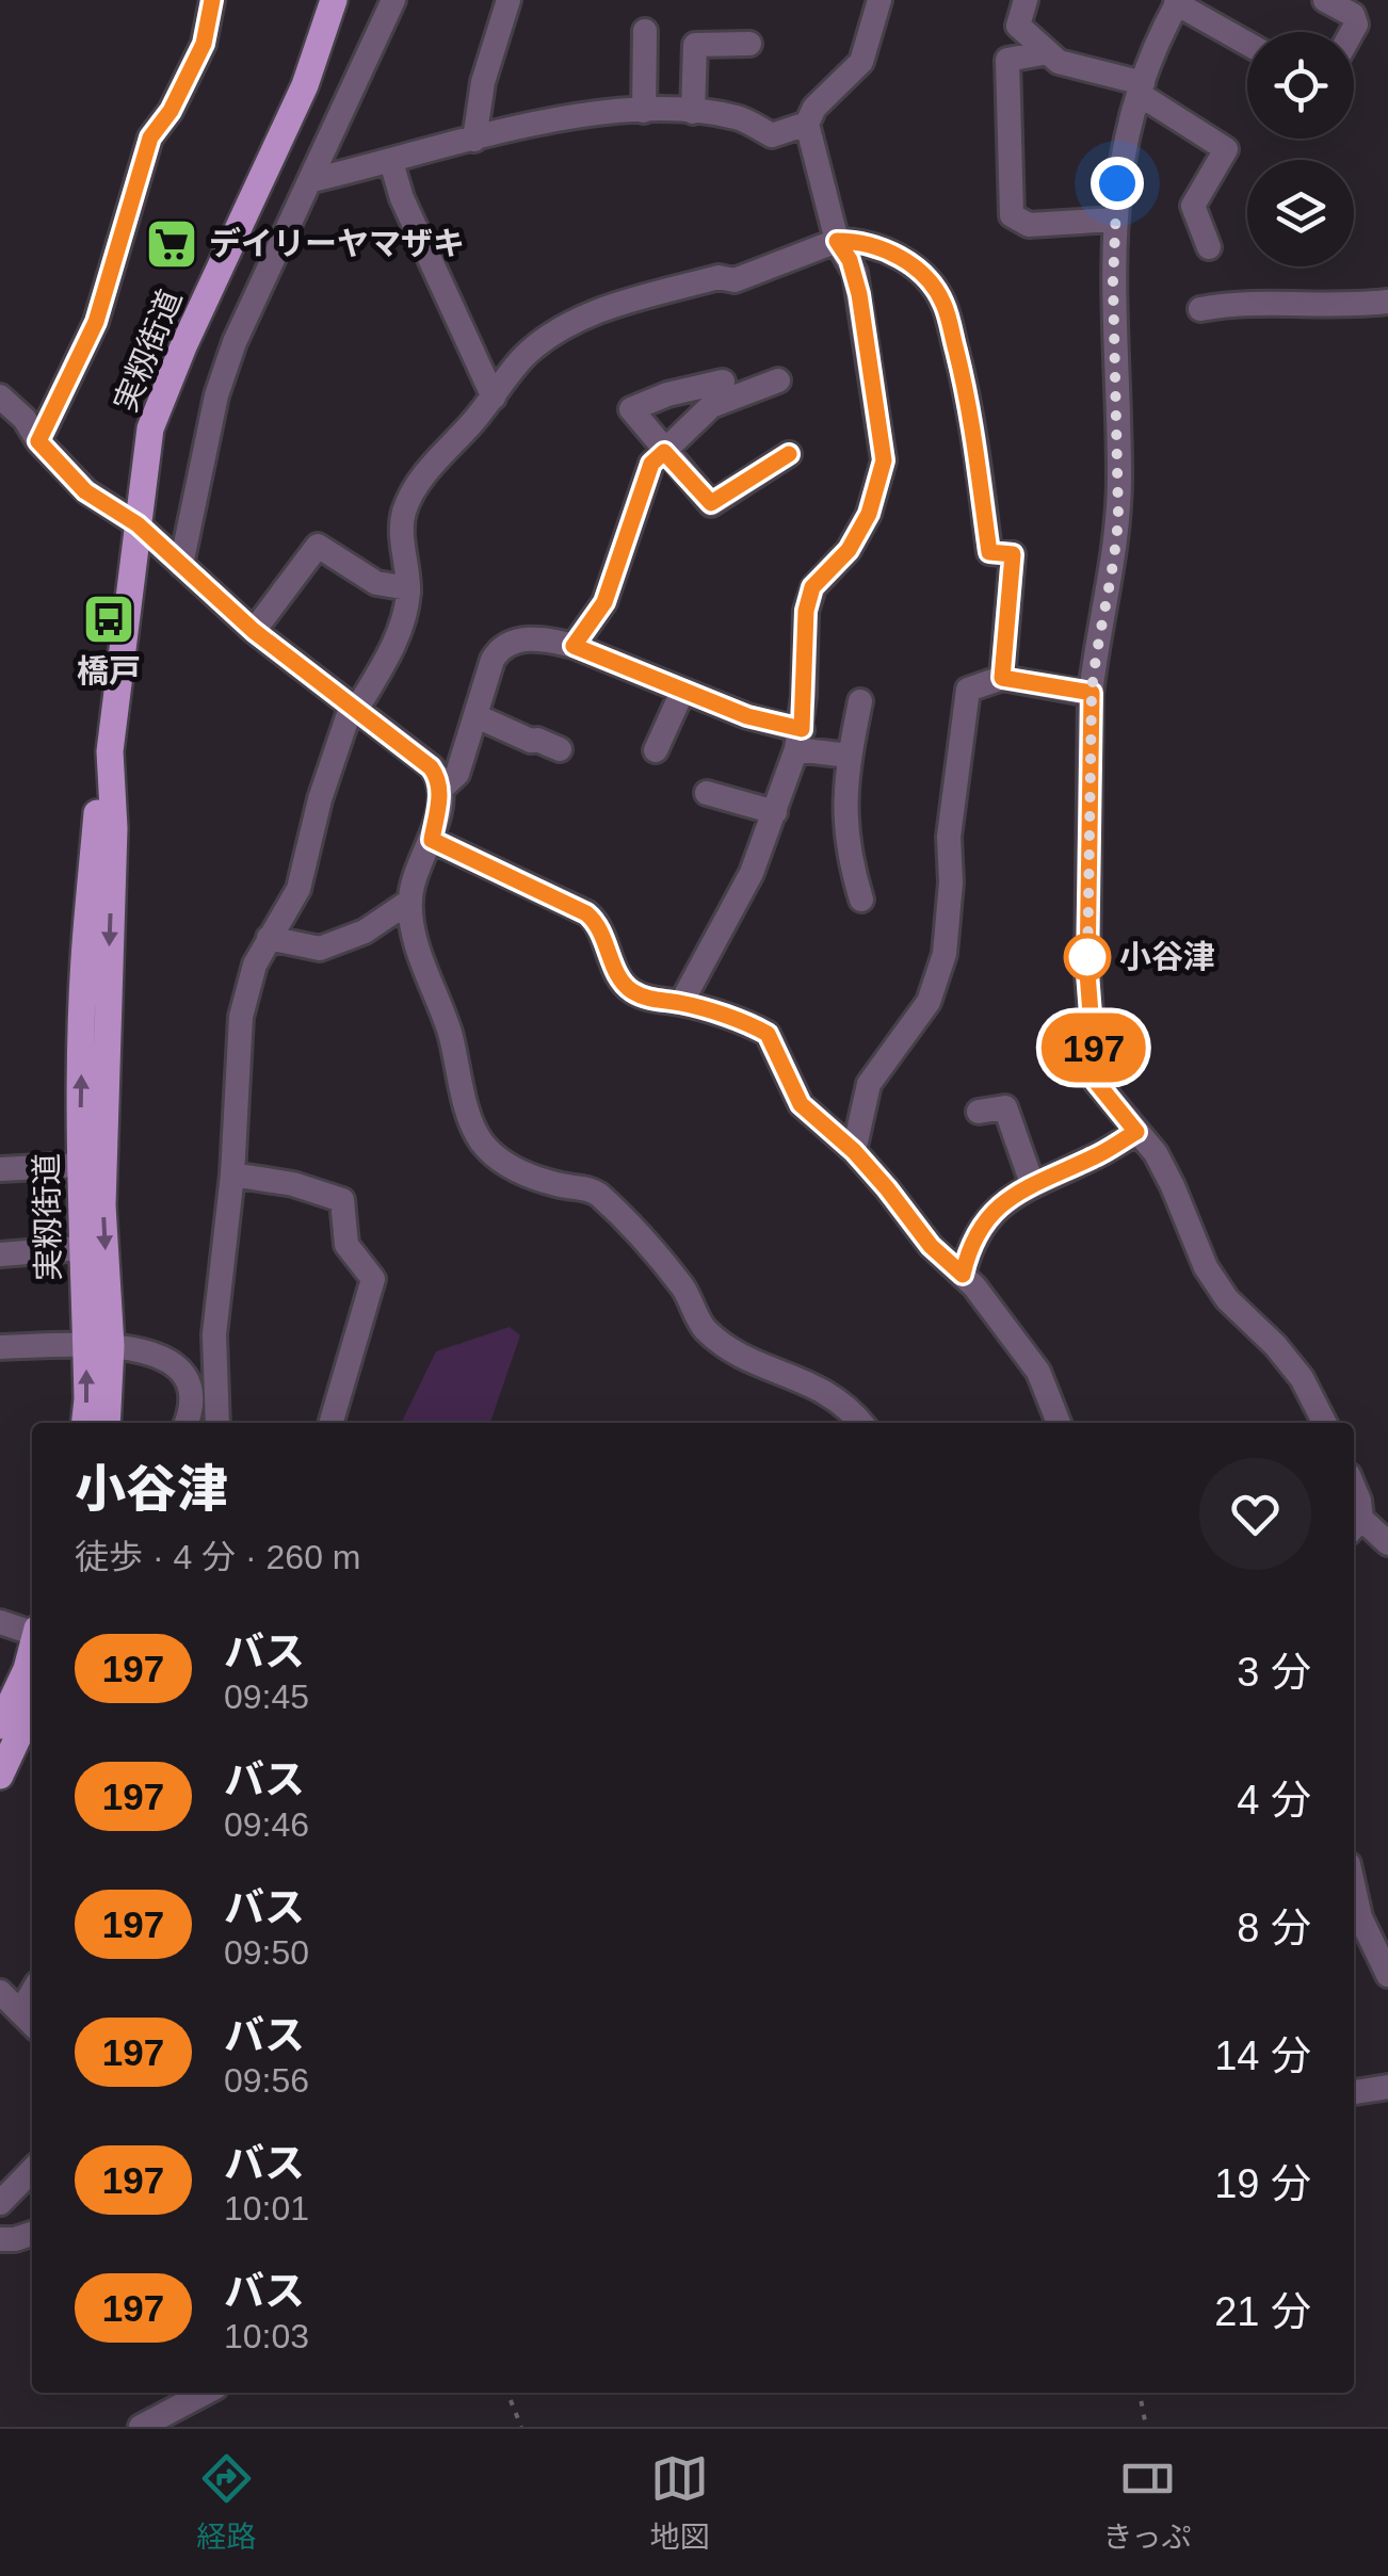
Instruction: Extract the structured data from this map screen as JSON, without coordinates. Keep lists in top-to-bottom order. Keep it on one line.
{"streets":{"main road":["実籾街道"]},"places":{"supermarket":["デイリーヤマザキ"],"bus stop":["橋戸"],"other":["小谷津"]},"lines":["bus line 197"],"page":{"on_map":"197","heading":["小谷津","徒歩 · 4 分 · 260 m"],"list":[{"mark":"197","name":"バス","note":"09:45","value":"3 分"},{"mark":"197","name":"バス","note":"09:46","value":"4 分"},{"mark":"197","name":"バス","note":"09:50","value":"8 分"},{"mark":"197","name":"バス","note":"09:56","value":"14 分"},{"mark":"197","name":"バス","note":"10:01","value":"19 分"},{"mark":"197","name":"バス","note":"10:03","value":"21 分"}],"tabs":["経路","地図","きっぷ"]}}
